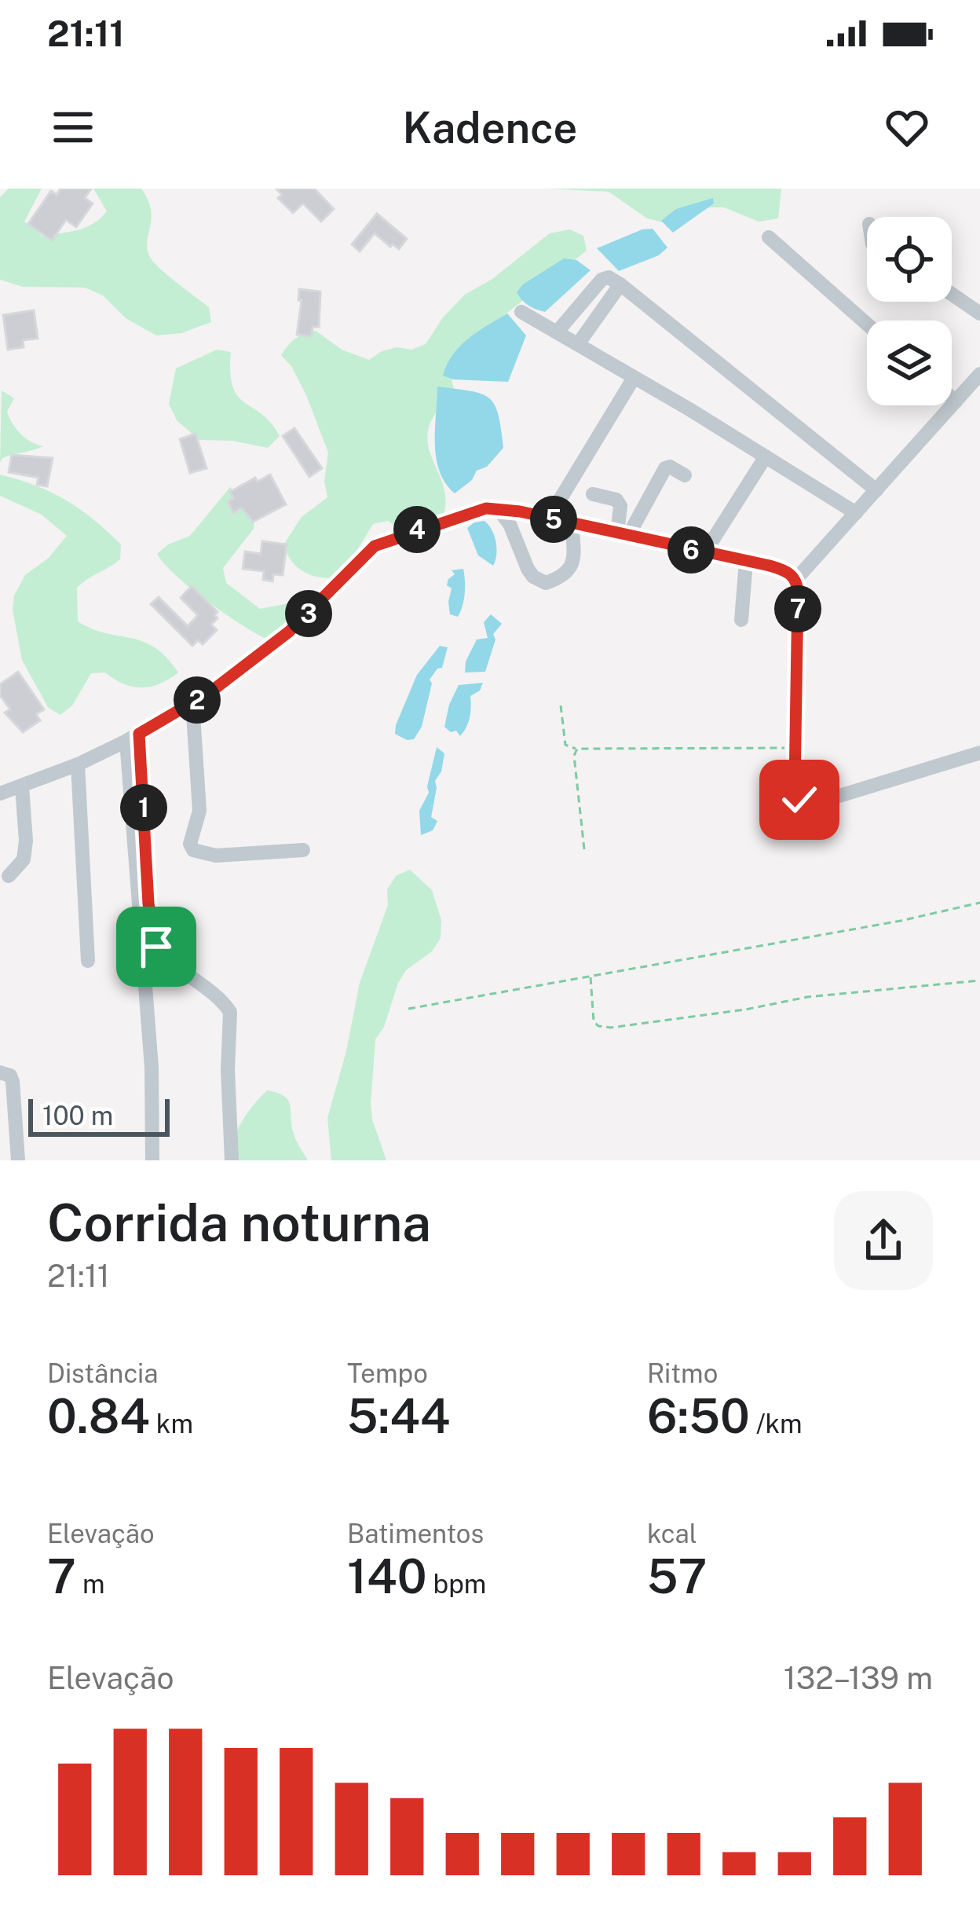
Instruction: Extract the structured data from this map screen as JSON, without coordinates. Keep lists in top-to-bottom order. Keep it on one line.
{"scale_bar":"100 m","page":{"status":"21:11","header":"Kadence","pins":["5","4","6","7","3","2","1"],"scale":"100 m","heading":["Corrida noturna","21:11"],"stats":[["Distância","0.84 km"],["Tempo","5:44"],["Ritmo","6:50 /km"],["Elevação","7 m"],["Batimentos","140 bpm"],["kcal","57"]],"chart":["Elevação","132–139 m"]}}
